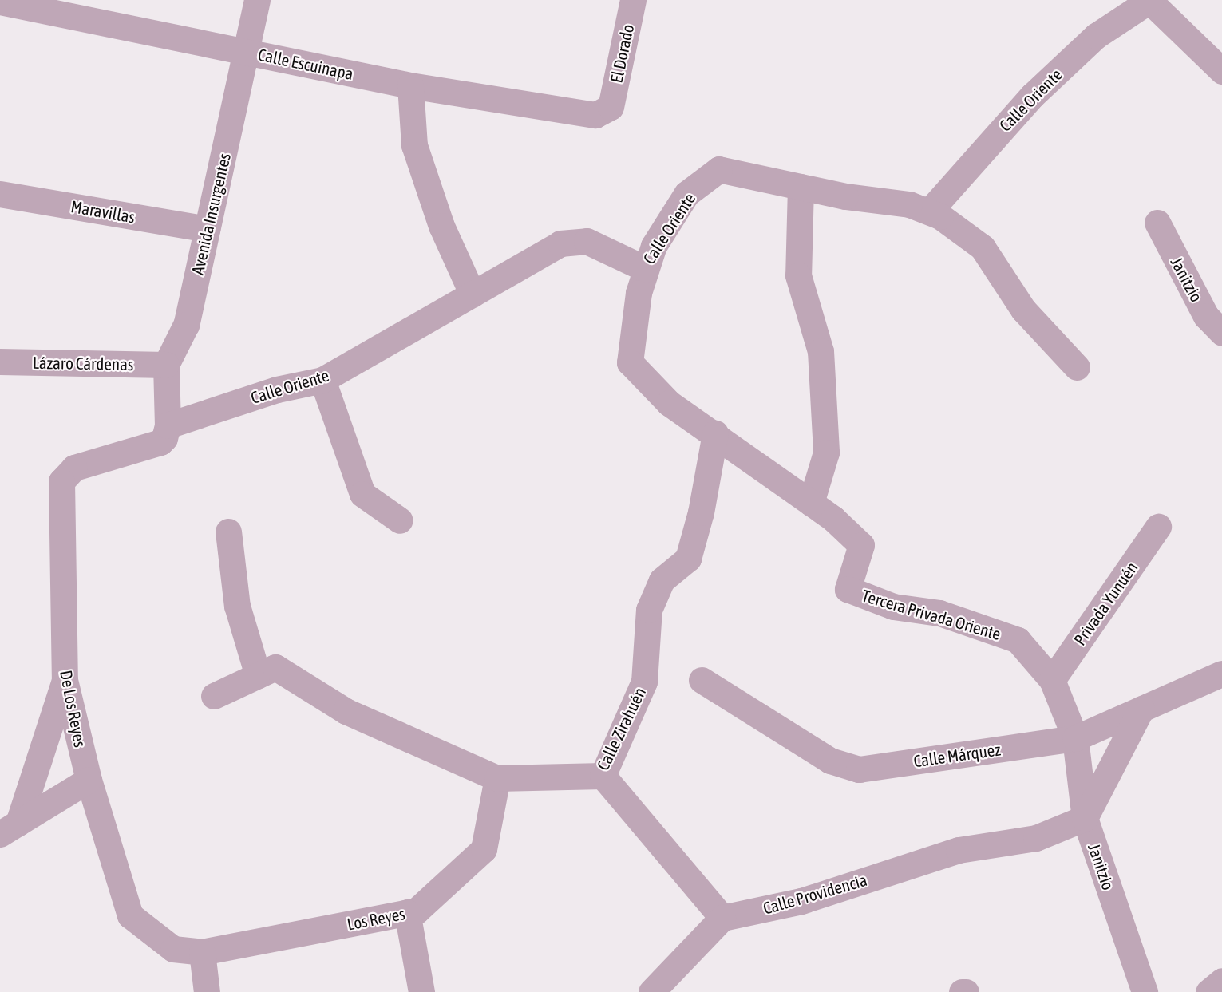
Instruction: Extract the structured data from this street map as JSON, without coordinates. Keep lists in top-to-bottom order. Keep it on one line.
{"streets":{"street":["El Dorado","Calle Escuinapa","Calle Oriente","Maravillas","Avenida Insurgentes","Janitzio","Lázaro Cárdenas","Privada Yunuén","Tercera Privada Oriente","De Los Reyes","Calle Zirahuén","Calle Márquez","Calle Providencia","Los Reyes"]},"crossings":[["El Dorado","Calle Escuinapa"],["Calle Escuinapa","Avenida Insurgentes"],["Calle Oriente","Avenida Insurgentes"],["Calle Oriente","De Los Reyes"],["Maravillas","Avenida Insurgentes"],["Avenida Insurgentes","Lázaro Cárdenas"],["Avenida Insurgentes","De Los Reyes"],["Janitzio","Tercera Privada Oriente"],["Janitzio","Calle Márquez"],["Janitzio","Calle Providencia"],["Privada Yunuén","Tercera Privada Oriente"],["Tercera Privada Oriente","Calle Márquez"],["De Los Reyes","Los Reyes"],["Calle Zirahuén","Los Reyes"]]}
